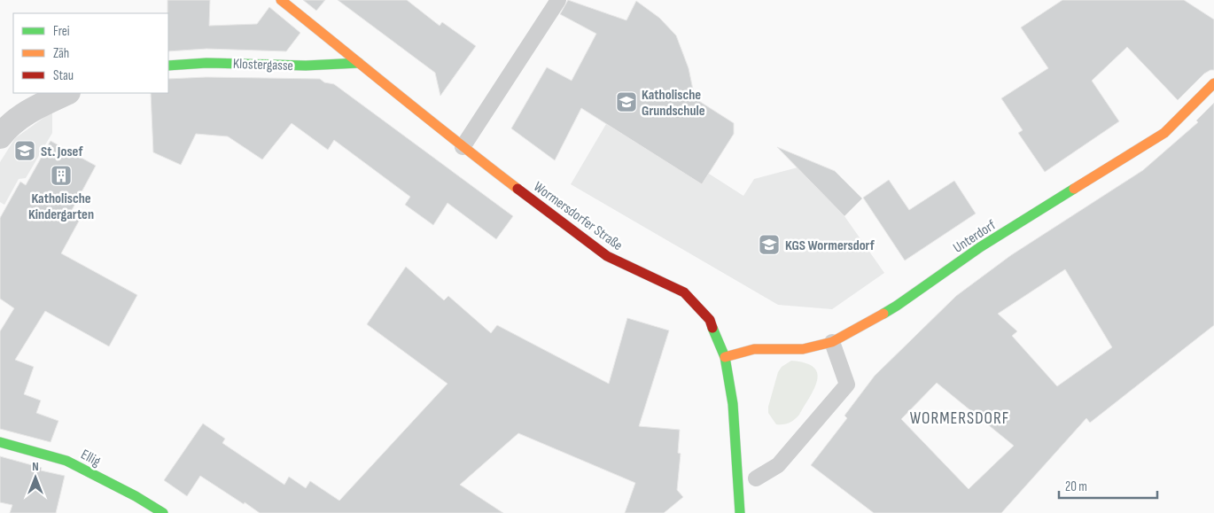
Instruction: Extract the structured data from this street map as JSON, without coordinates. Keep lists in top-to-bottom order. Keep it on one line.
{"streets":{"street":["Klostergasse","Wormersdorfer Straße","Unterdorf","Ellig"]},"crossings":[["Klostergasse","Wormersdorfer Straße"],["Wormersdorfer Straße","Unterdorf"]],"districts":["WORMERSDORF"],"places":{"school or university":["Katholische Grundschule","St. Josef","KGS Wormersdorf"],"building":["Katholische Kindergarten"]},"legend":["Frei","Zäh","Stau"],"scale_bar":"20 m","north":"top"}
